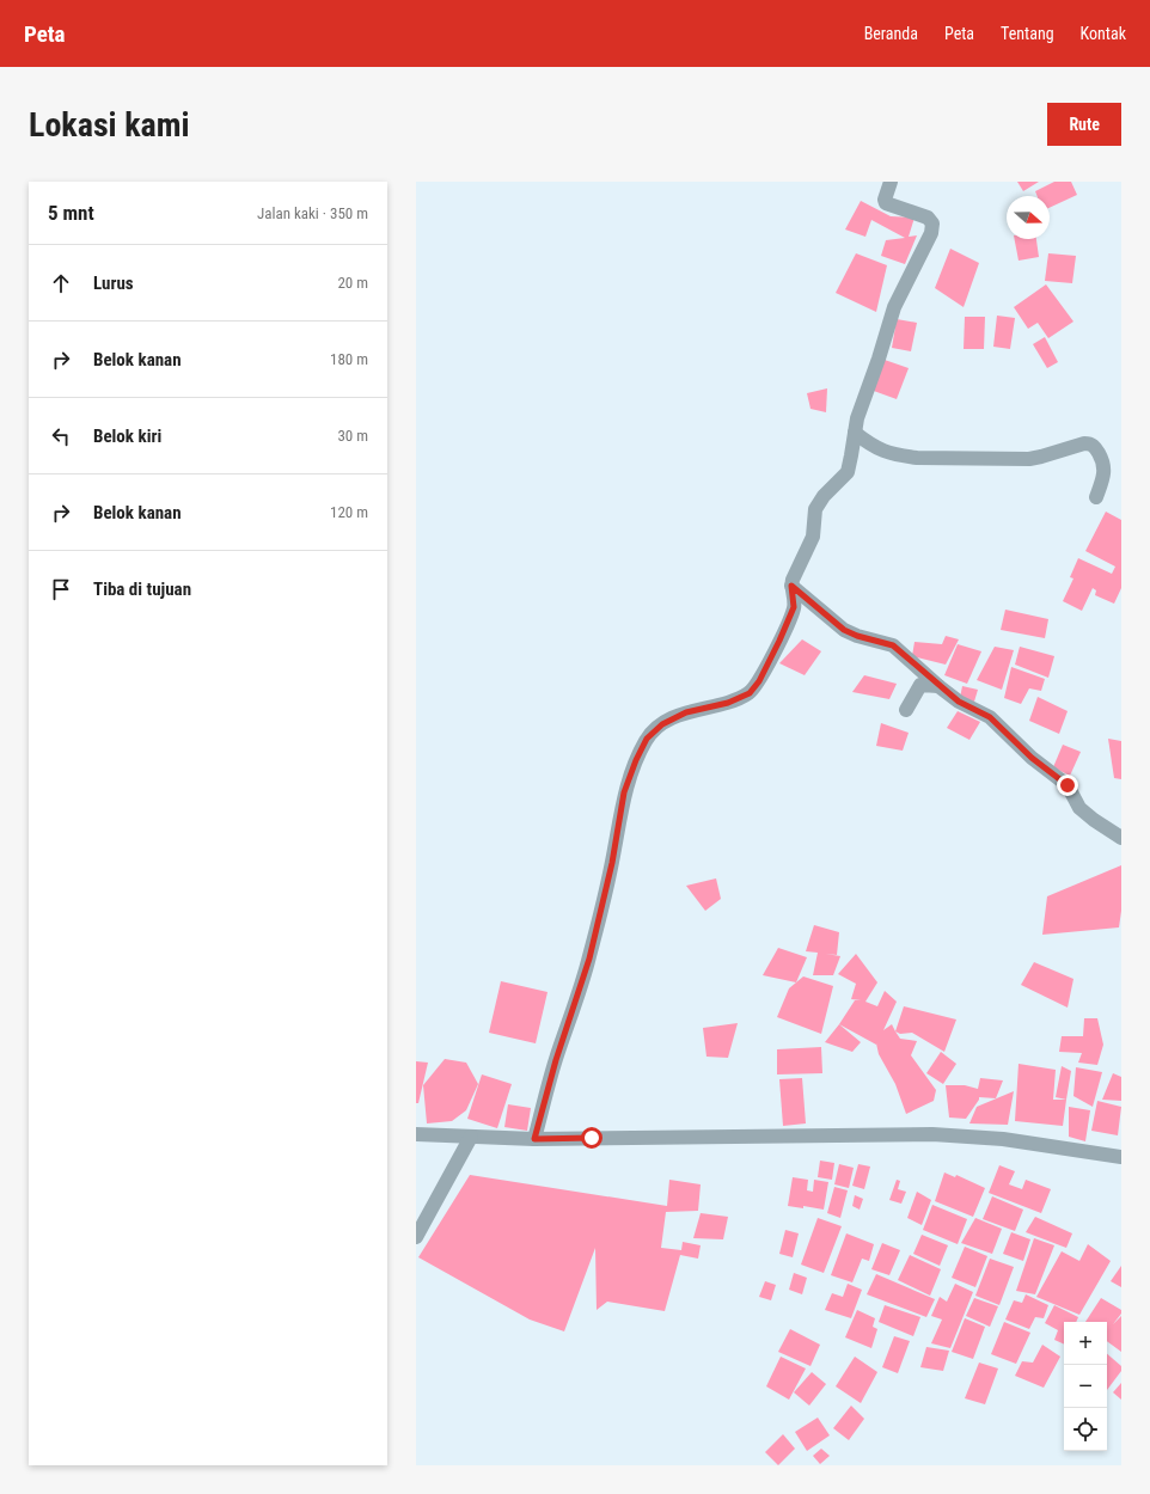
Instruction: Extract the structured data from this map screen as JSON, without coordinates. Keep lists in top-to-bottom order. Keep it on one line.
{"north":"right","page":{"header":"Peta","nav":["Beranda","Peta","Tentang","Kontak"],"buttons":"Rute","title":"Lokasi kami","heading":["5 mnt","Jalan kaki · 350 m"],"list":[["Lurus","20 m"],["Belok kanan","180 m"],["Belok kiri","30 m"],["Belok kanan","120 m"],"Tiba di tujuan"],"map_buttons":["+","−"]}}
